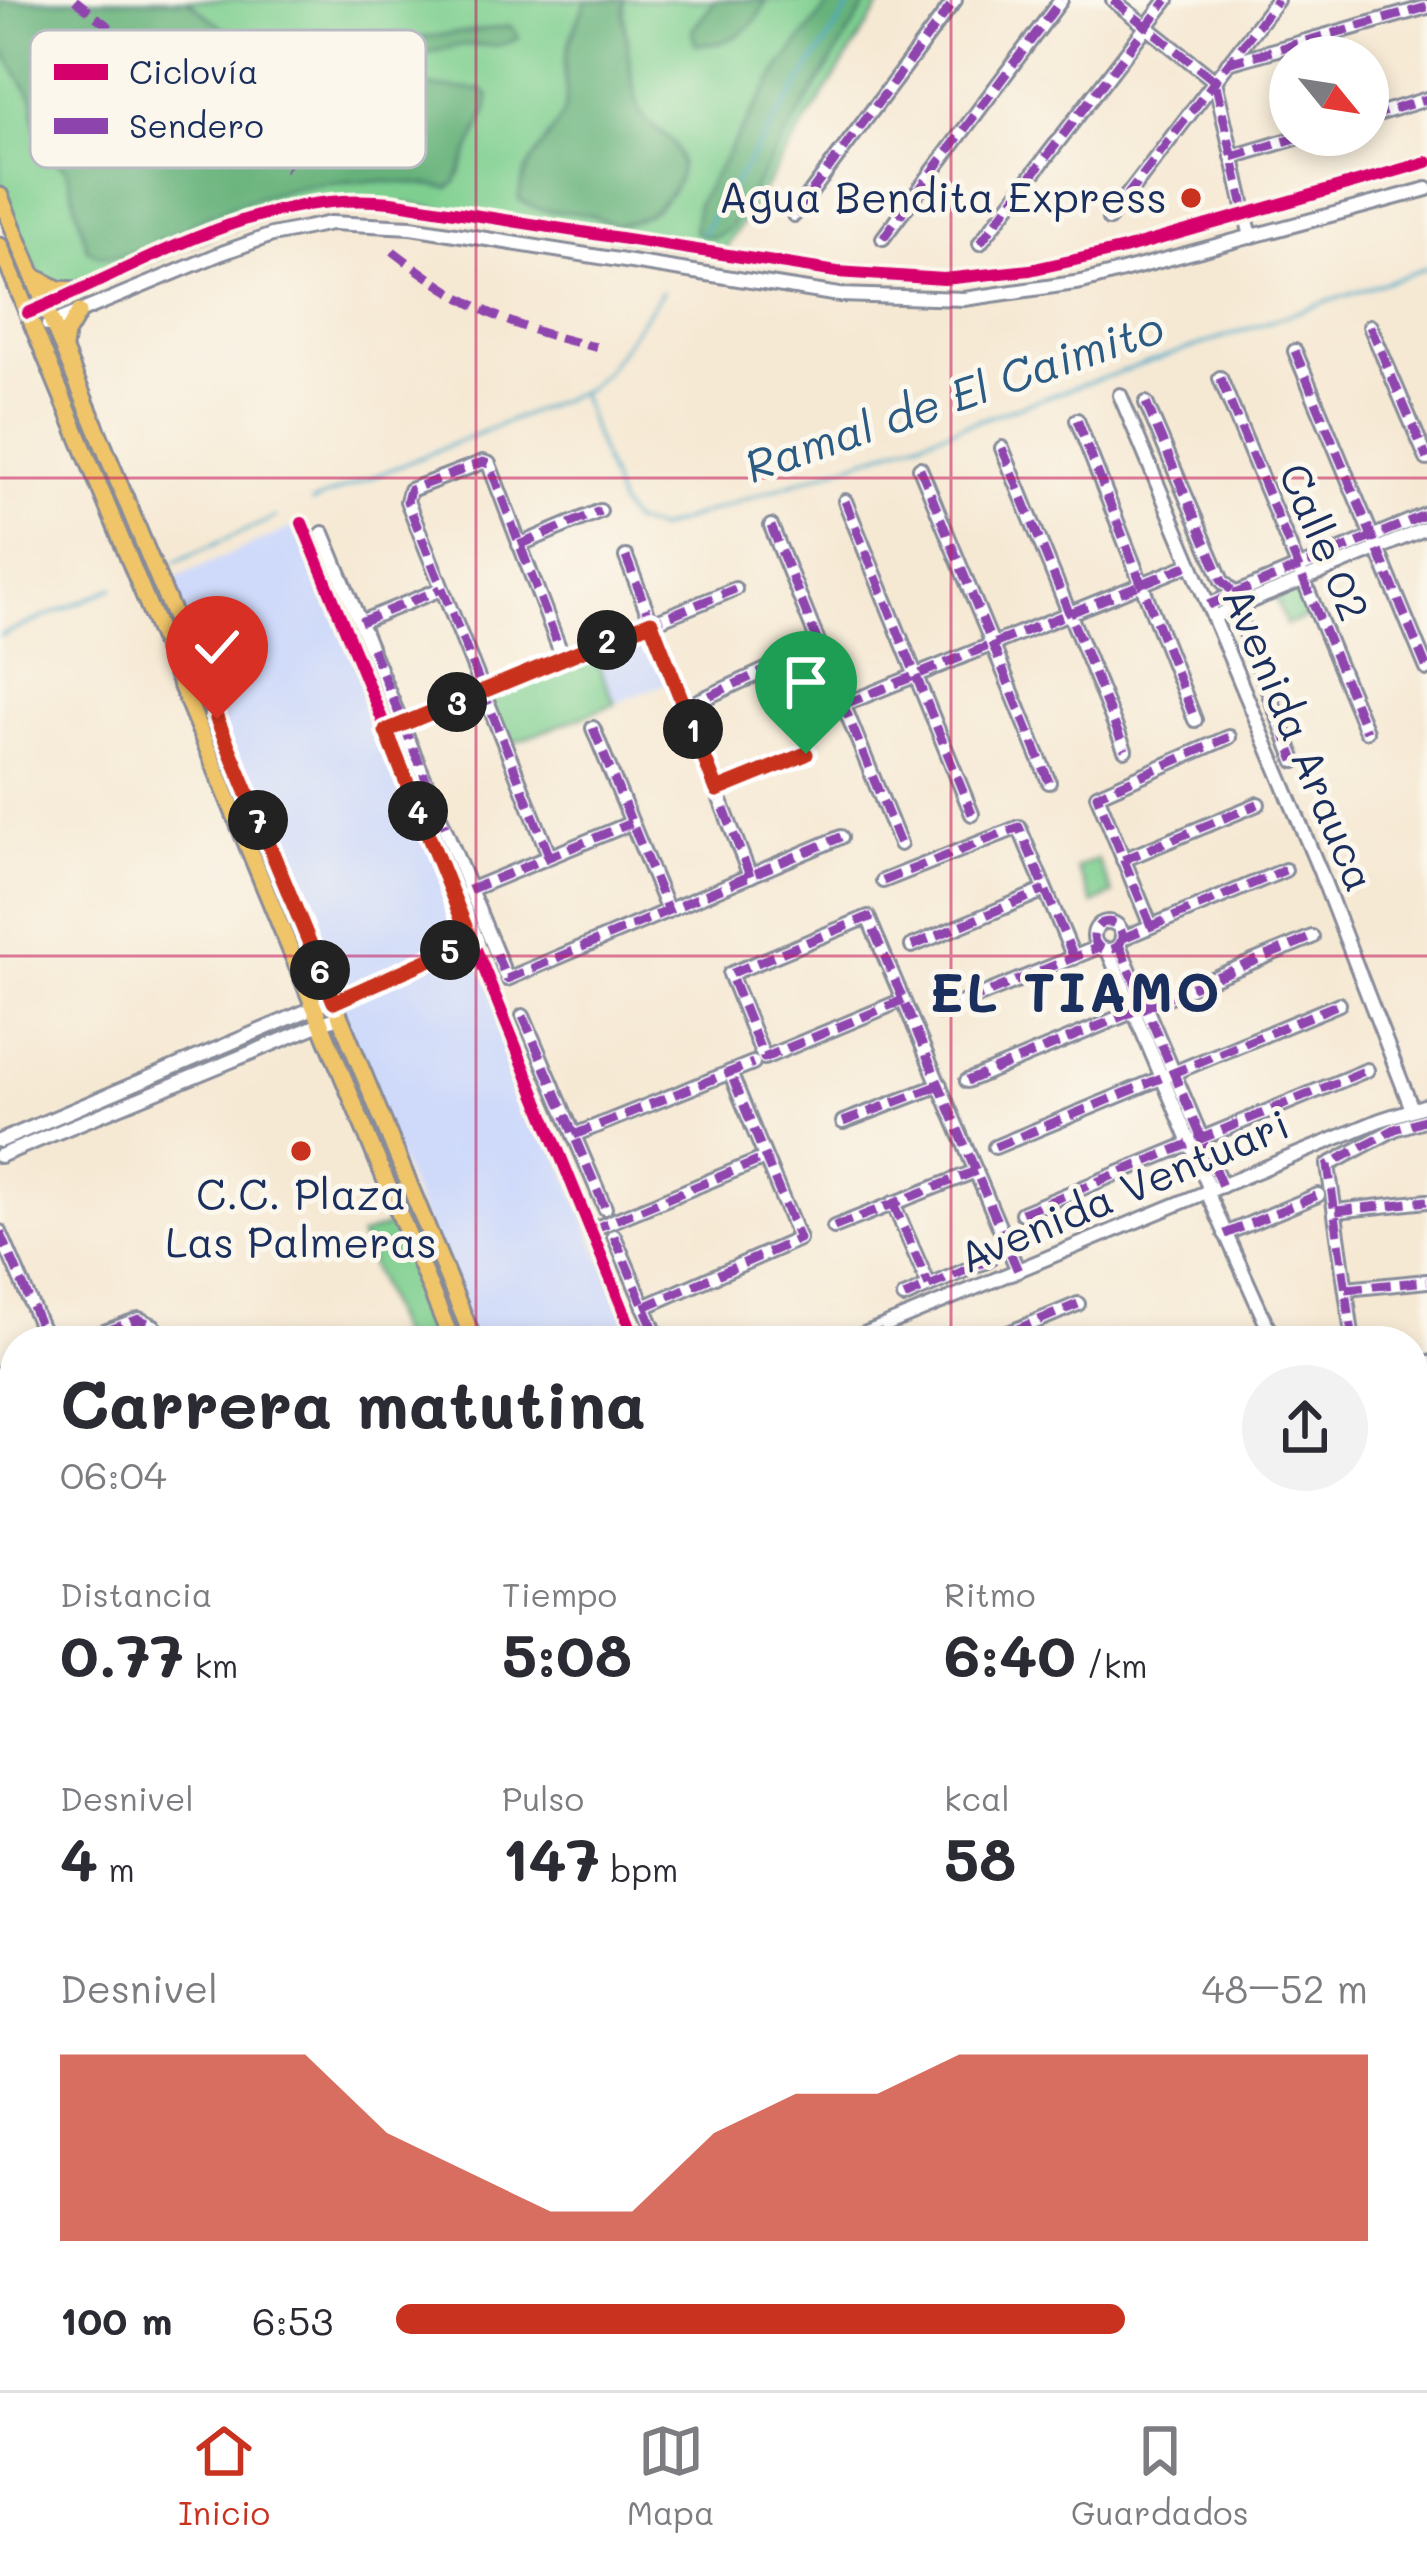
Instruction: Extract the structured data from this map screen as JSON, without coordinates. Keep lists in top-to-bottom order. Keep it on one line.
{"streets":{"street":["Calle 02","Avenida Arauca","Avenida Ventuari"]},"crossings":[["Avenida Arauca","Avenida Ventuari"]],"districts":["EL TIAMO"],"water":["Ramal de El Caimito"],"places":["Agua Bendita Express","C.C. Plaza Las Palmeras"],"legend":["Ciclovía","Sendero"],"north":"bottom right","page":{"pins":["2","3","1","4","7","5","6"],"heading":["Carrera matutina","06:04"],"stats":[["Distancia","0.77 km"],["Tiempo","5:08"],["Ritmo","6:40 /km"],["Desnivel","4 m"],["Pulso","147 bpm"],["kcal","58"]],"chart":["Desnivel","48–52 m"],"list":[{"name":"100 m","note":"6:53"}],"tabs":["Inicio","Mapa","Guardados"]}}
